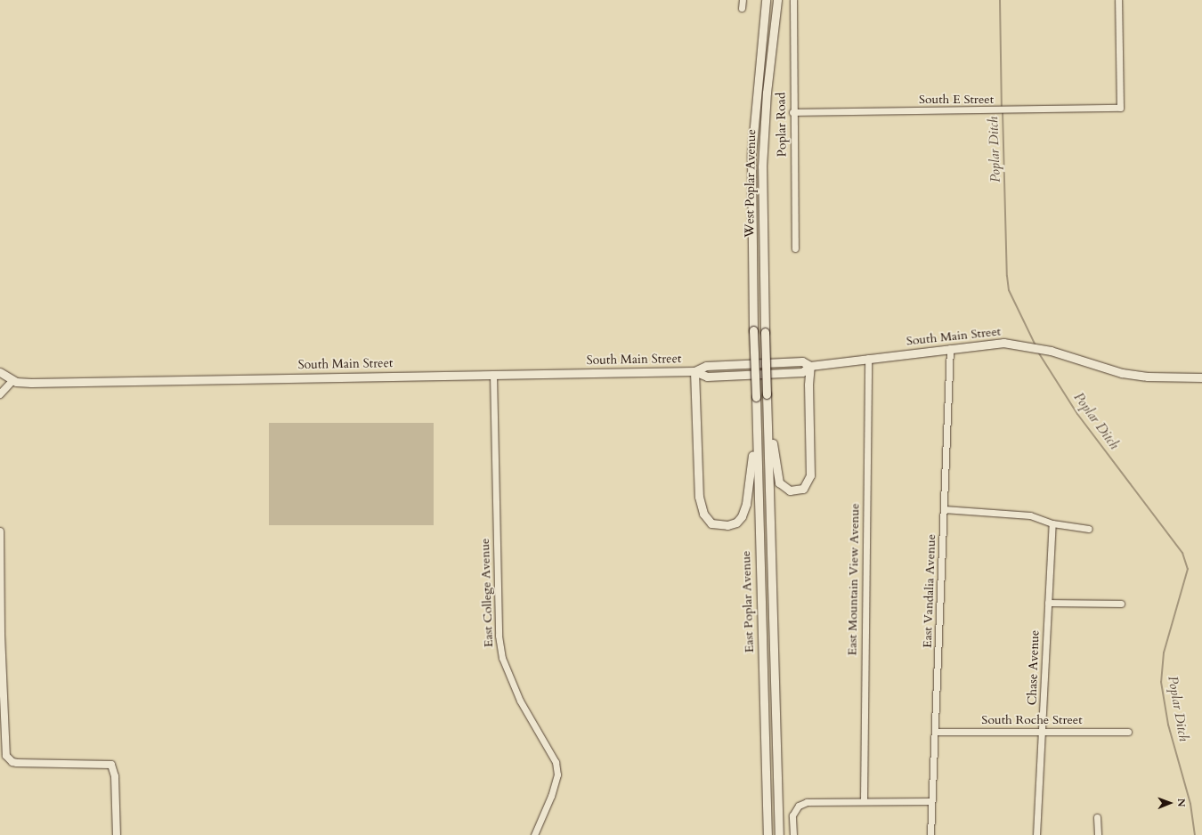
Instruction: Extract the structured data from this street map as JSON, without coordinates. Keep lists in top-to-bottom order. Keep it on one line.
{"streets":{"main road":["West Poplar Avenue","South Main Street","East Poplar Avenue"],"street":["South E Street","Poplar Road","East Mountain View Avenue","East Vandalia Avenue","East College Avenue","Chase Avenue","South Roche Street"]},"crossings":[["South E Street","Poplar Road"],["West Poplar Avenue","East Poplar Avenue"],["South Main Street","East Mountain View Avenue"],["South Main Street","East Vandalia Avenue"],["South Main Street","East College Avenue"],["East Vandalia Avenue","South Roche Street"],["Chase Avenue","South Roche Street"]],"water":["Poplar Ditch"],"north":"right"}
